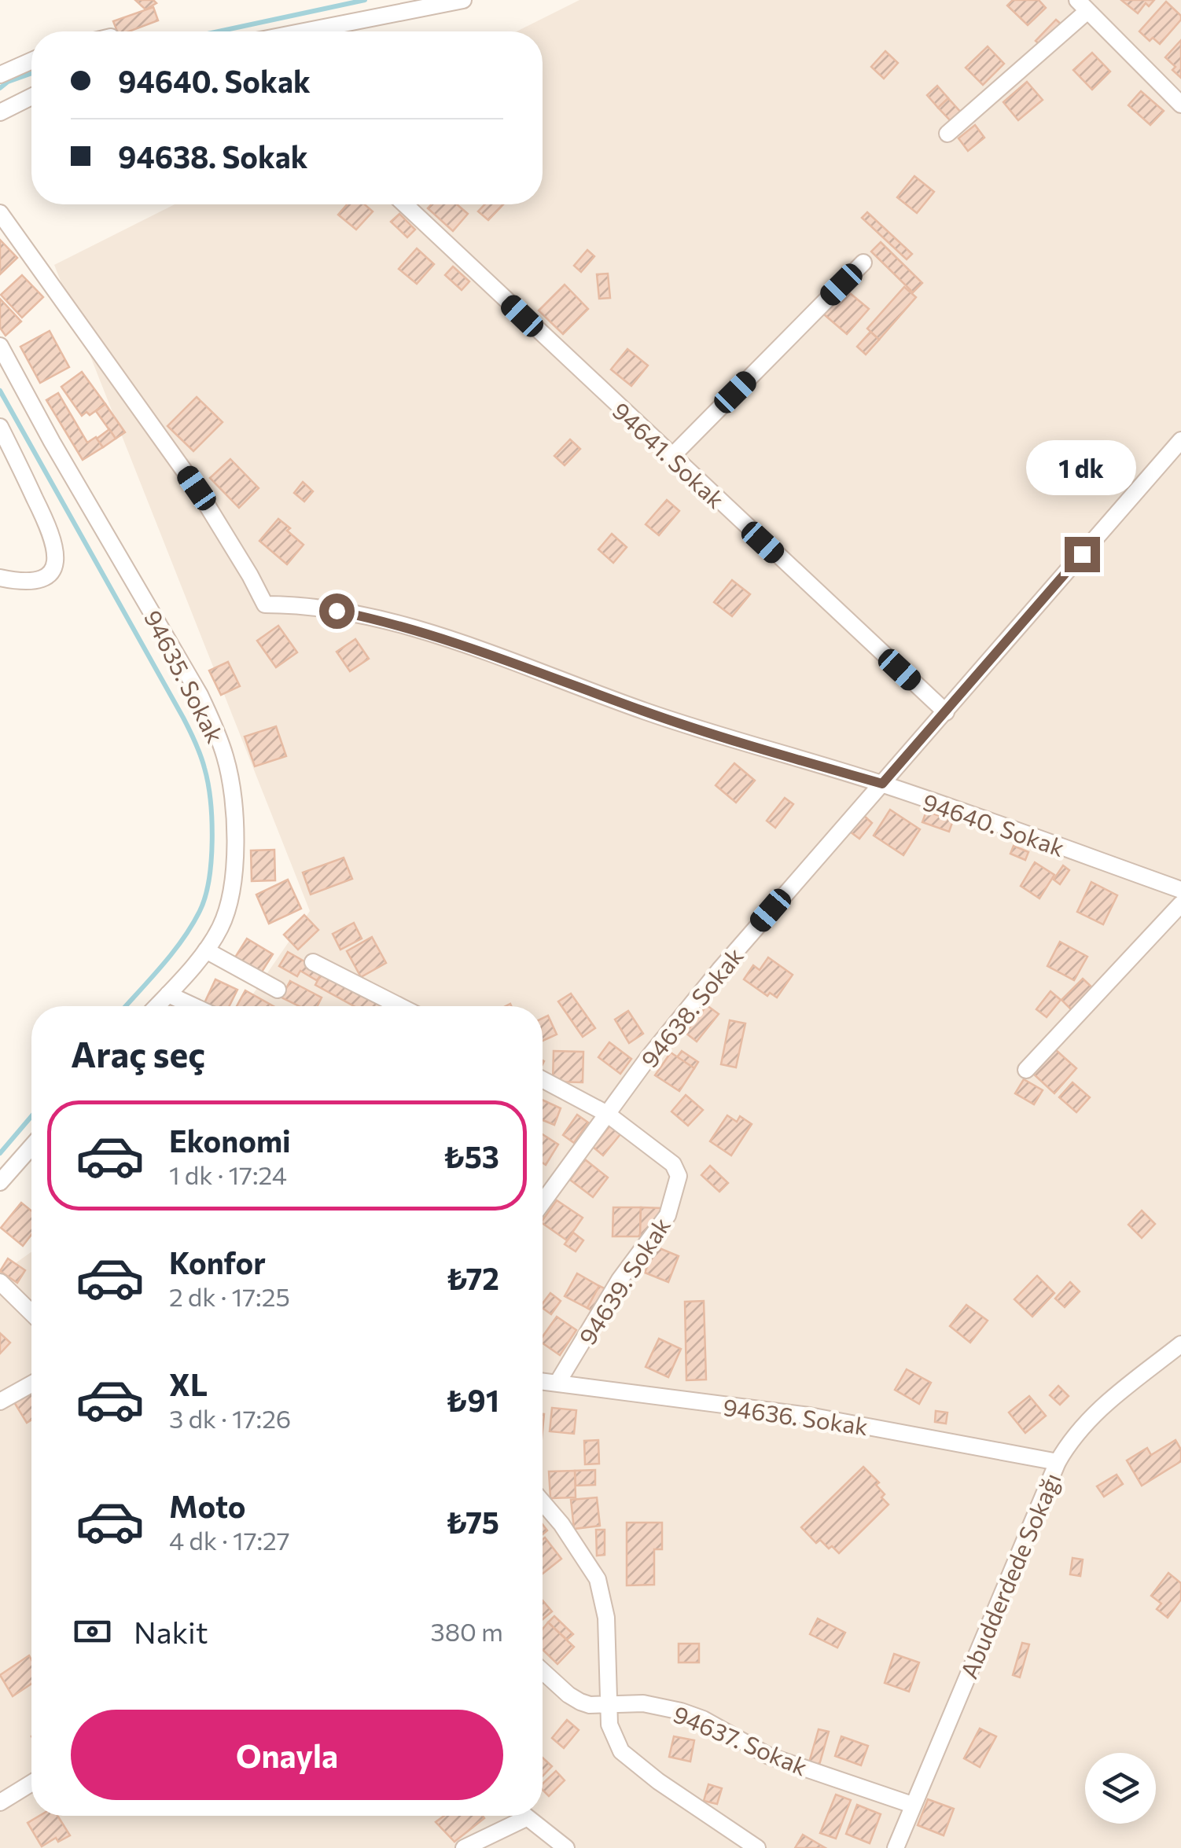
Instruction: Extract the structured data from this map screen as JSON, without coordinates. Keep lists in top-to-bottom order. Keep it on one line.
{"streets":{"street":["94641. Sokak","94635. Sokak","94640. Sokak","94638. Sokak","94639. Sokak","94636. Sokak","Abudderdede Sokağı","94637. Sokak"]},"crossings":[["94641. Sokak","94638. Sokak"],["94640. Sokak","94638. Sokak"],["94638. Sokak","94639. Sokak"],["94639. Sokak","94636. Sokak"],["94636. Sokak","Abudderdede Sokağı"],["Abudderdede Sokağı","94637. Sokak"]],"page":{"banner":["94640. Sokak","94638. Sokak"],"bubble":"1 dk","heading":"Araç seç","list":[{"name":"Ekonomi","note":"1 dk · 17:24","value":"₺53"},{"name":"Konfor","note":"2 dk · 17:25","value":"₺72"},{"name":"XL","note":"3 dk · 17:26","value":"₺91"},{"name":"Moto","note":"4 dk · 17:27","value":"₺75"}],"pay":["Nakit","380 m"],"buttons":"Onayla"}}
